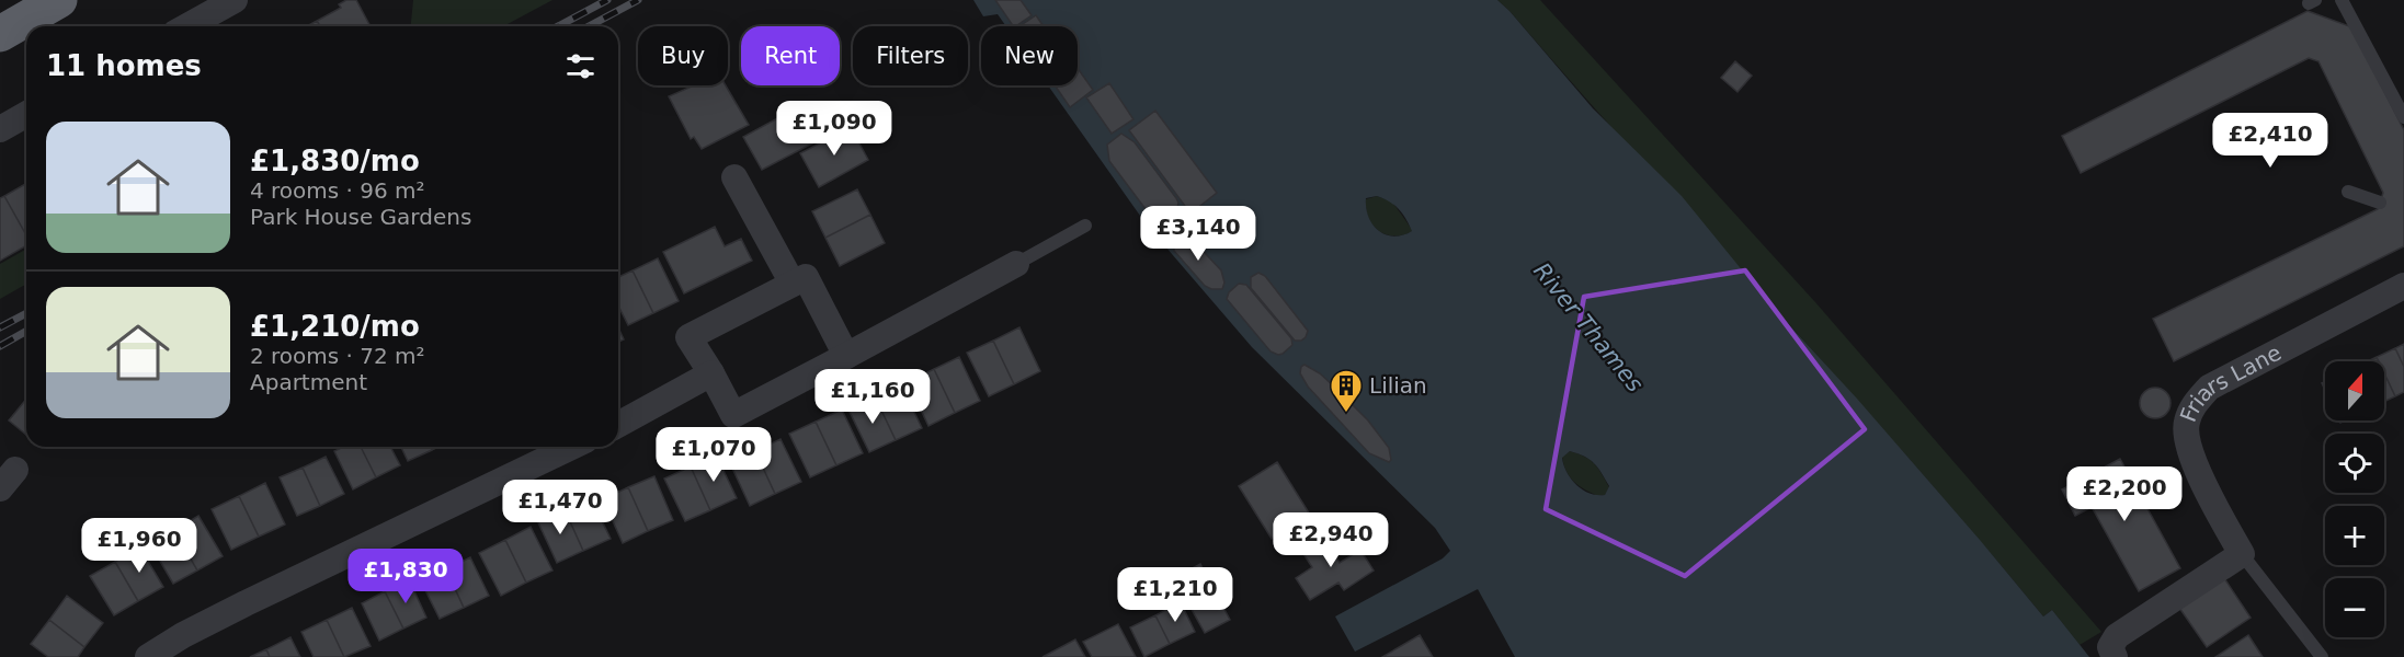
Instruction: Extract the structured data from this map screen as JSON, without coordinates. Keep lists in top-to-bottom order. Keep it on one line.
{"streets":{"street":["Friars Lane"]},"water":["River Thames"],"places":{"building":["Lilian"]},"north":"top","page":{"chip":["Buy","Rent","Filters","New"],"heading":"11 homes","price":["£1,090","£2,410","£3,140","£1,160","£1,070","£2,200","£1,470","£2,940","£1,960","£1,830","£1,210"],"list":[{"name":"£1,830/mo","note":"4 rooms · 96 m² · Park House Gardens"},{"name":"£1,210/mo","note":"2 rooms · 72 m² · Apartment"}],"map_buttons":["+","−"]}}
